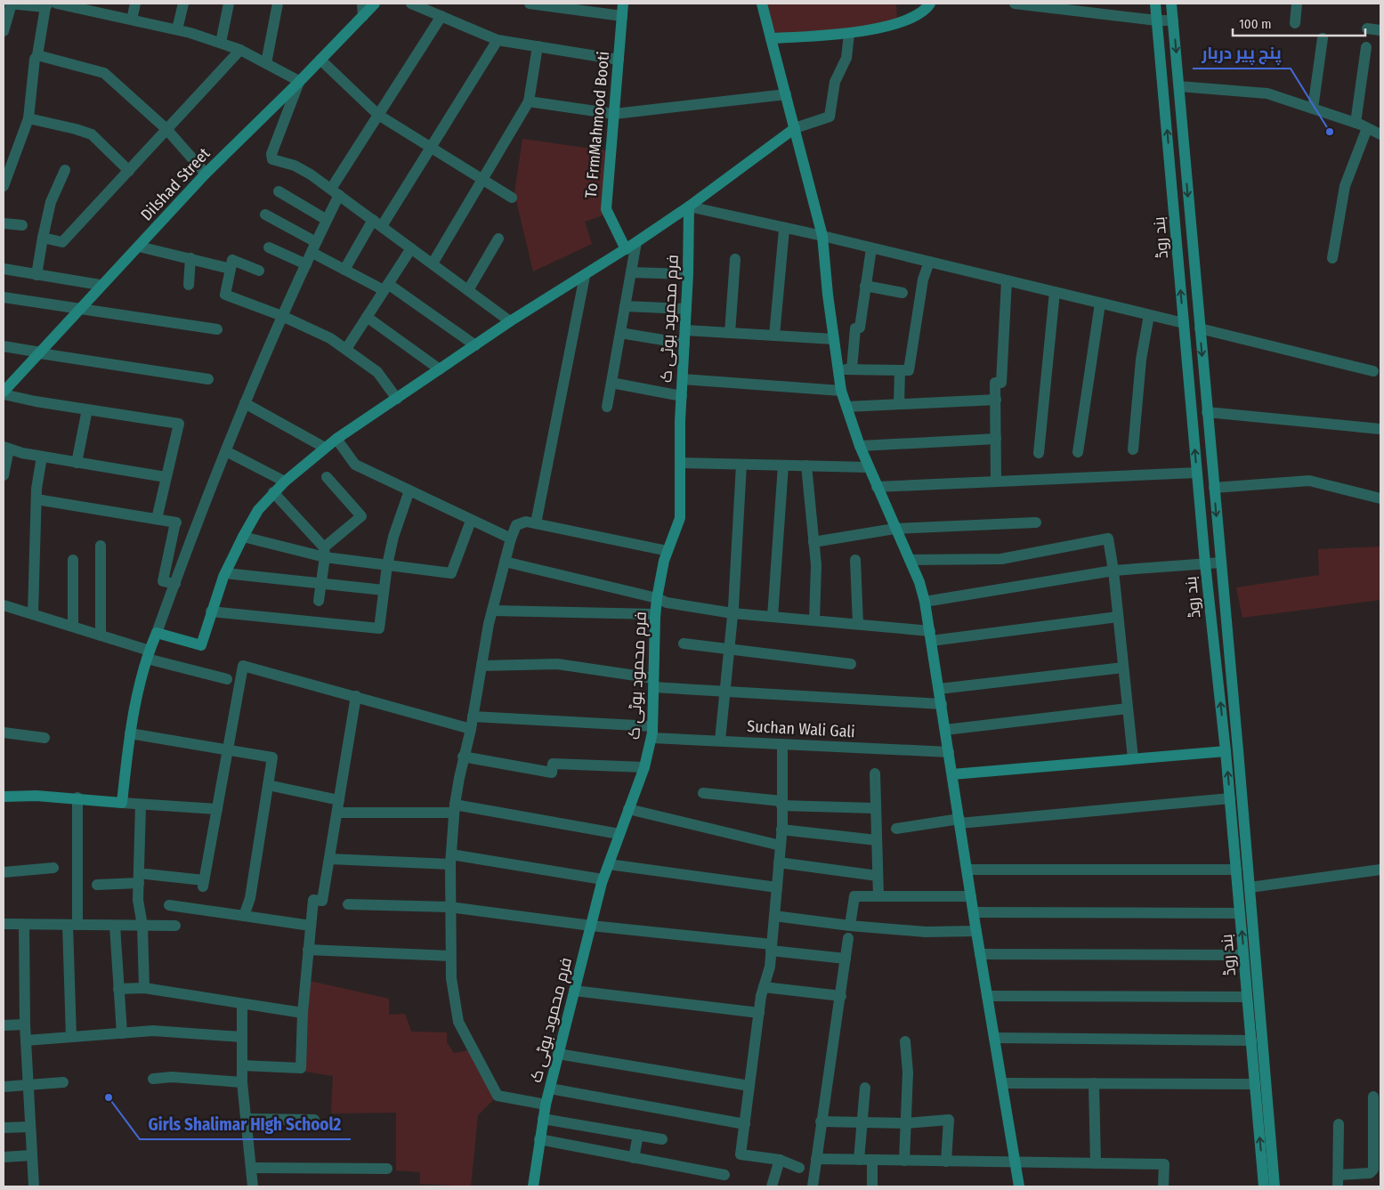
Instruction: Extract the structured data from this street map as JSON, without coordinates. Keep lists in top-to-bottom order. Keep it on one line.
{"streets":{"street":["To FrmMahmood Booti","Dilshad Street","بند روڈ","فرم محمود بوٹی ک","Suchan Wali Gali"]},"crossings":[["فرم محمود بوٹی ک","Suchan Wali Gali"]],"places":["پنج پیر دربار","Girls Shalimar HIgh School2"],"scale_bar":"100 m"}
